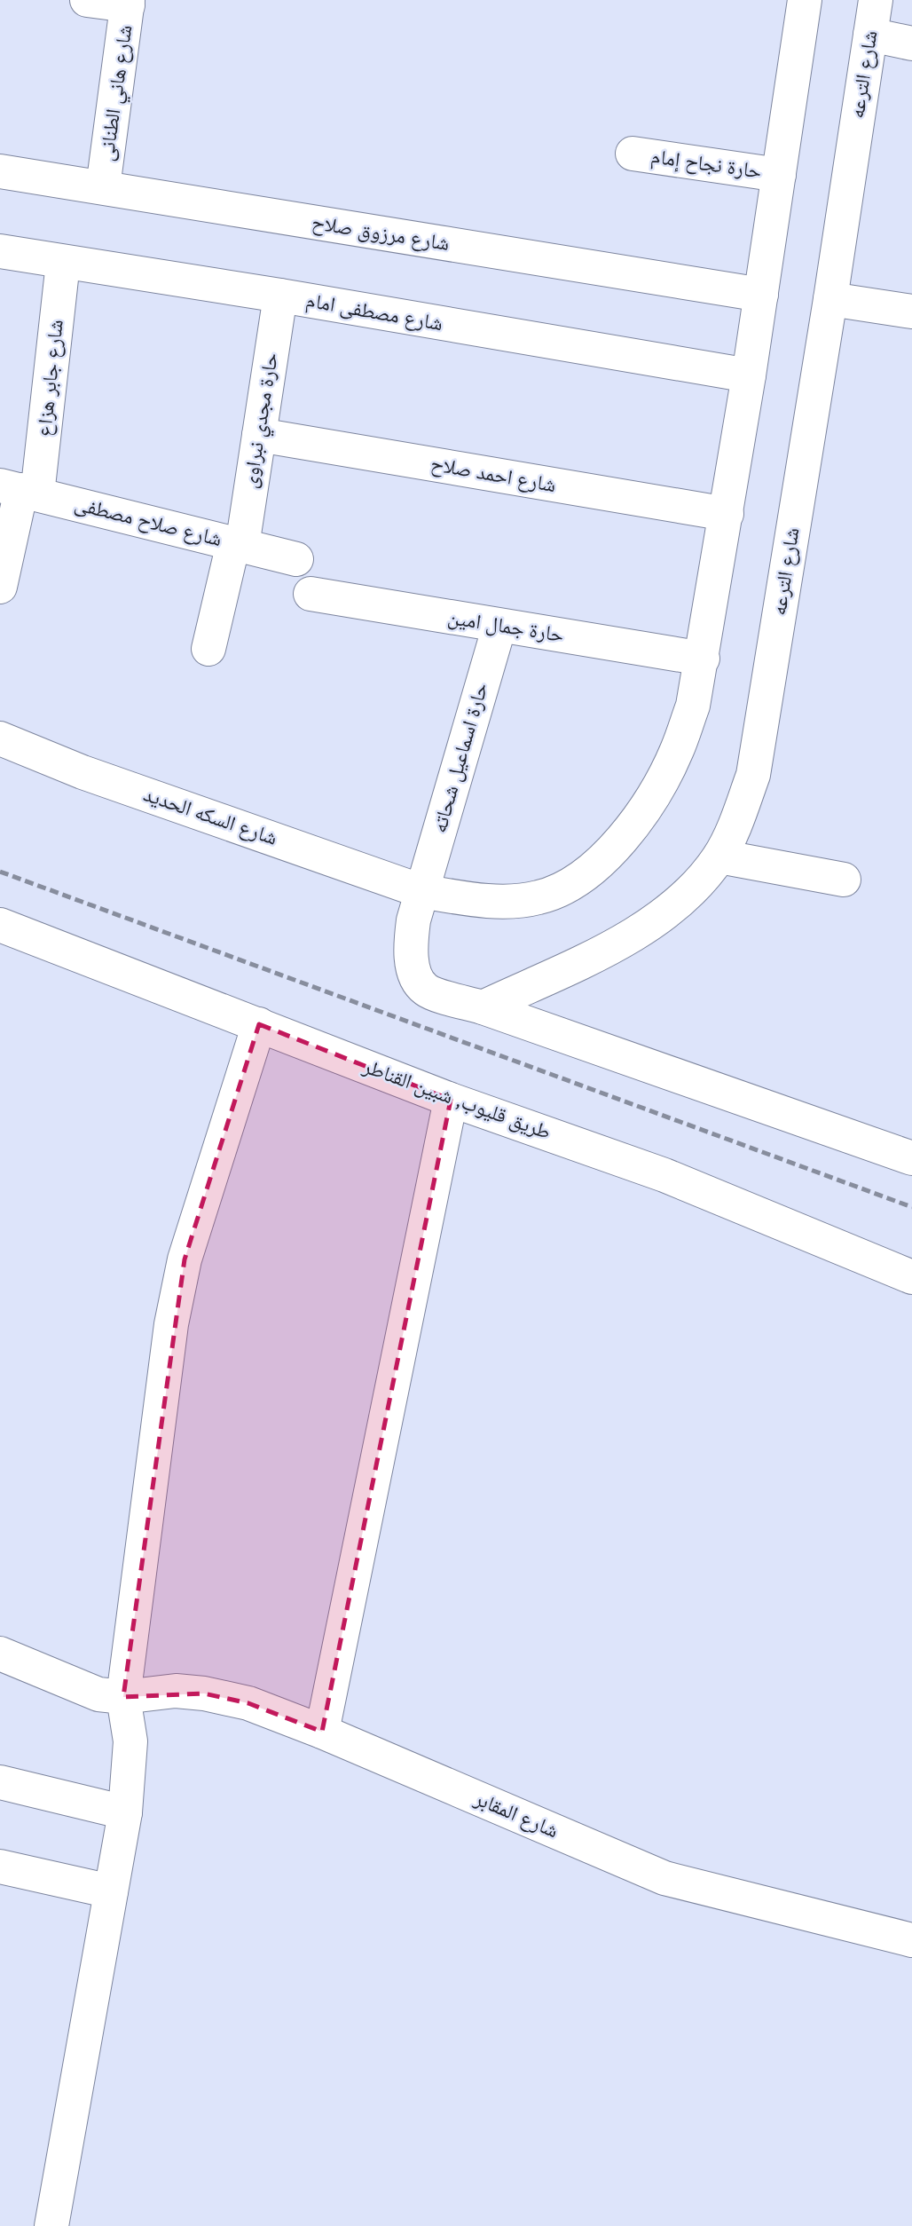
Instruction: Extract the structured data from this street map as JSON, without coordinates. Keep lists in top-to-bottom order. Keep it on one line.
{"streets":{"street":["شارع الترعه","شارع هاني الطنانى","حارة نجاح إمام","شارع مرزوق صلاح","شارع مصطفى امام","شارع جابر هزاع","حارة مجدي نبراوى","شارع احمد صلاح","شارع صلاح مصطفى","حارة جمال امين","حارة اسماعيل شحاته","شارع السكه الحديد","طريق قليوب, شبين القناطر","شارع المقابر"]},"crossings":[["شارع الترعه","حارة اسماعيل شحاته"],["شارع هاني الطنانى","شارع مرزوق صلاح"],["شارع مصطفى امام","شارع جابر هزاع"],["شارع مصطفى امام","حارة مجدي نبراوى"],["شارع جابر هزاع","شارع صلاح مصطفى"],["حارة مجدي نبراوى","شارع احمد صلاح"],["حارة مجدي نبراوى","شارع صلاح مصطفى"],["حارة جمال امين","حارة اسماعيل شحاته"],["حارة اسماعيل شحاته","شارع السكه الحديد"]]}
